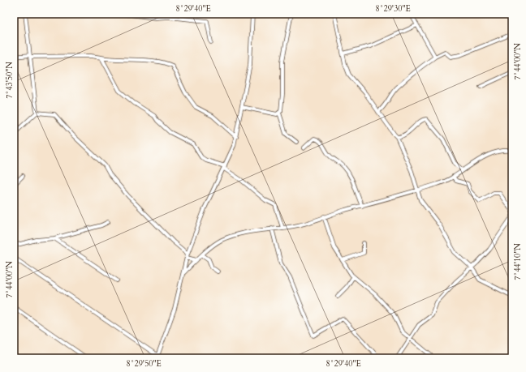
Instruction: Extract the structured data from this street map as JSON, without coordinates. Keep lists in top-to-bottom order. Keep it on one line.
{"coordinates":["8°29'40\"E","8°29'30\"E","7°44'00\"N","7°43'50\"N","7°44'10\"N","8°29'50\"E"]}
